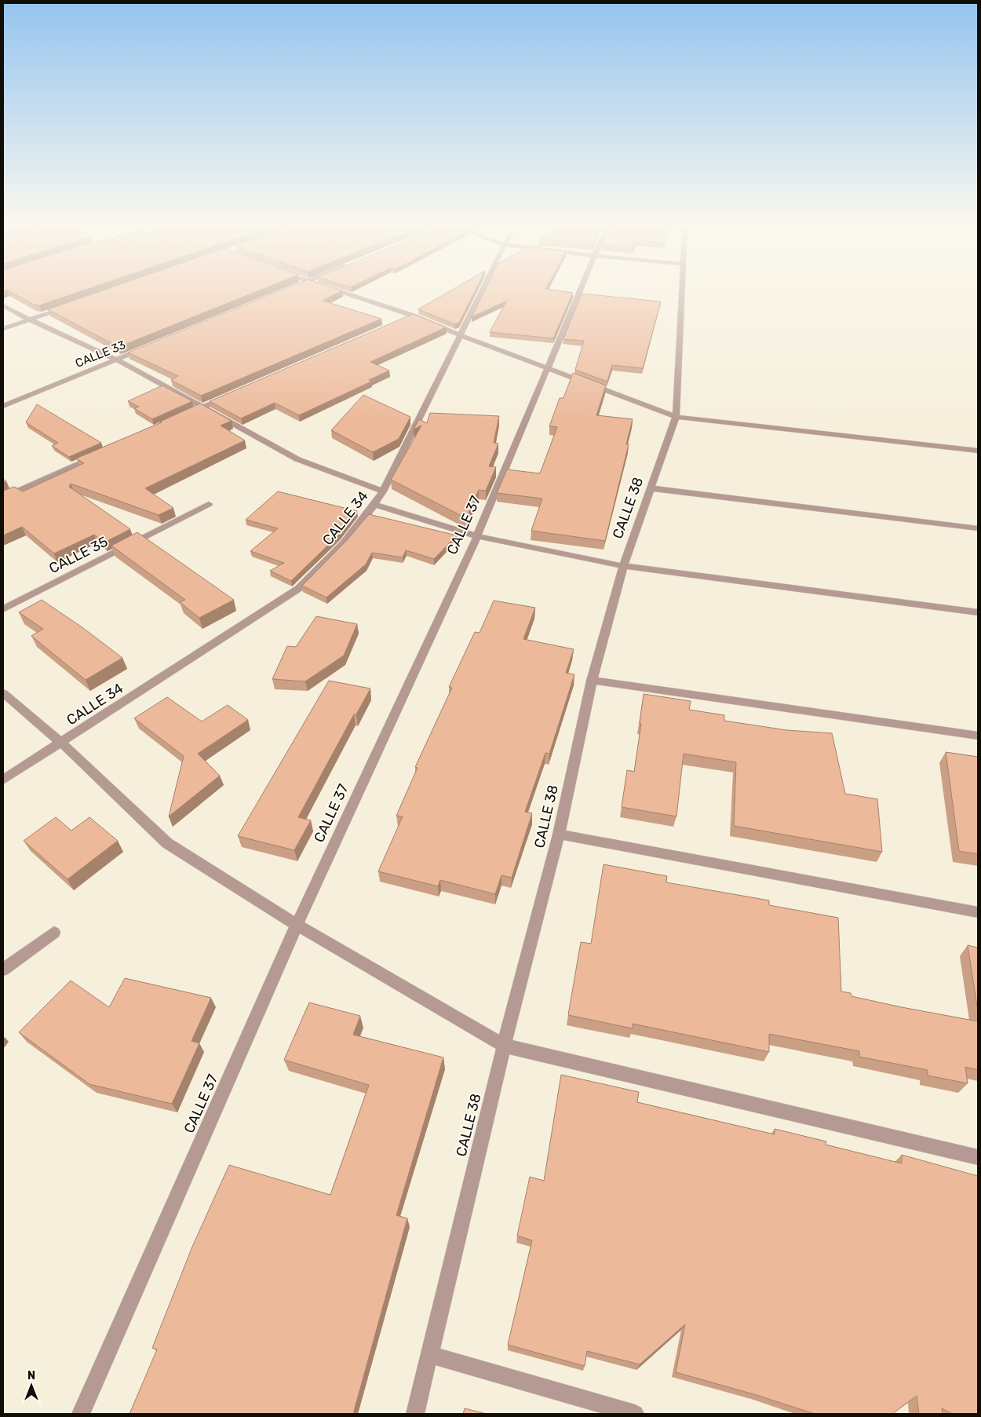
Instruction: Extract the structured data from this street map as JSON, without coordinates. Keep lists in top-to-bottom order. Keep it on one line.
{"streets":{"street":["CALLE 33","CALLE 38","CALLE 34","CALLE 37","CALLE 35"]},"north":"top"}
